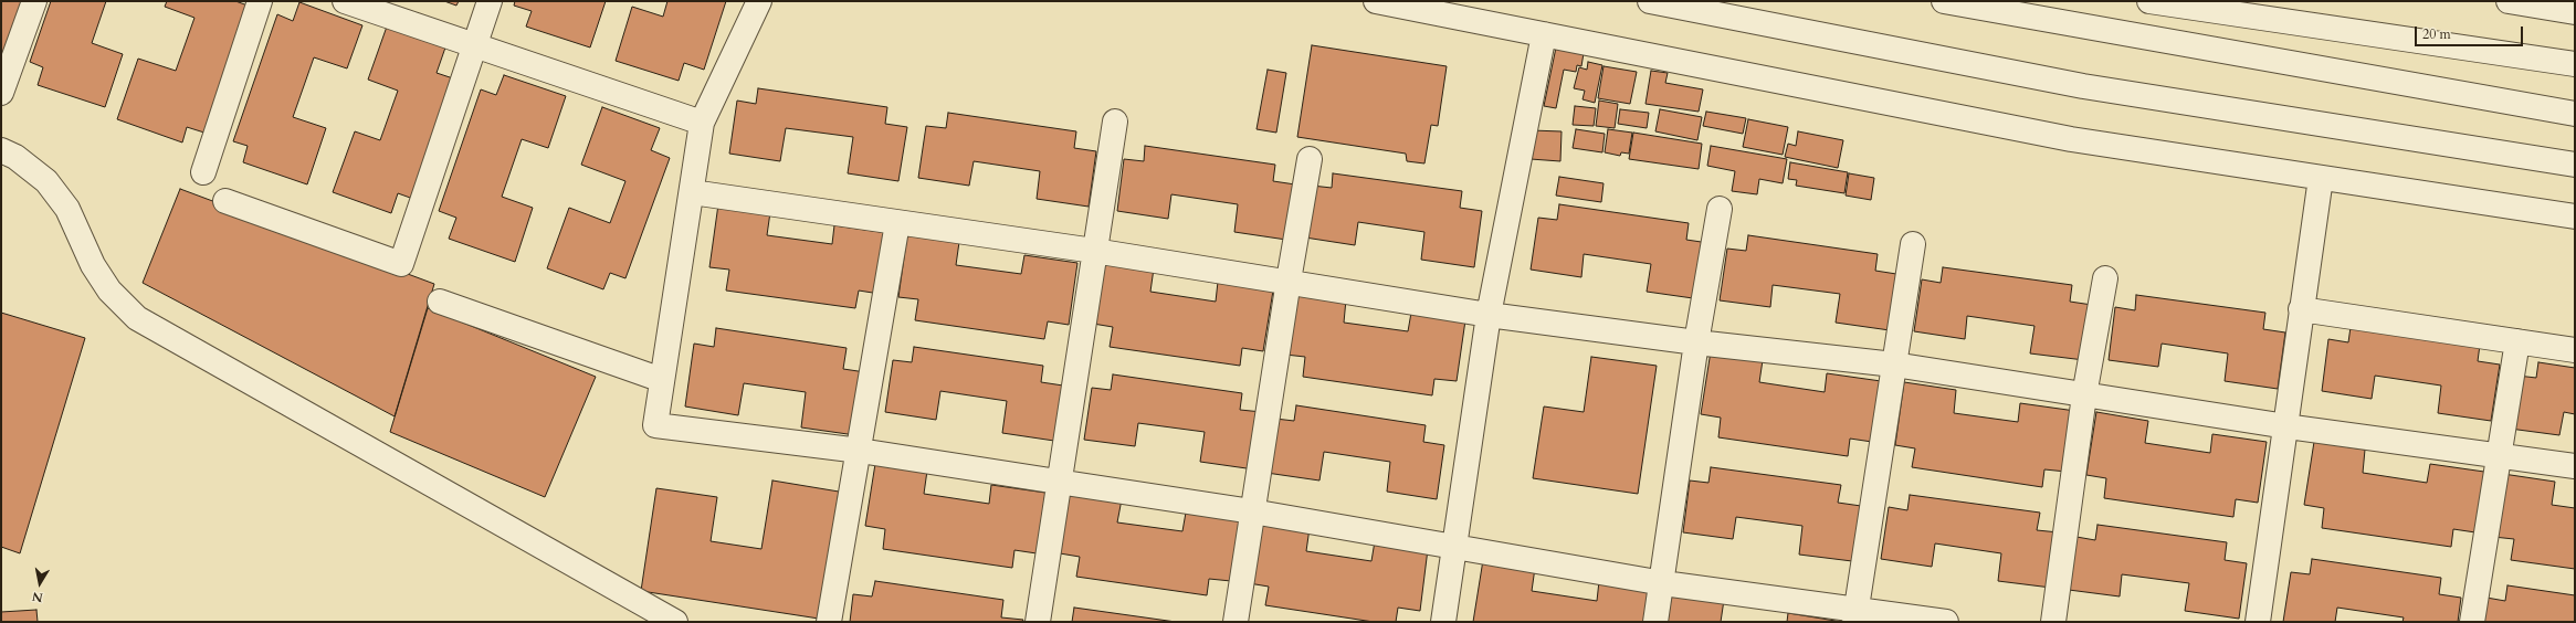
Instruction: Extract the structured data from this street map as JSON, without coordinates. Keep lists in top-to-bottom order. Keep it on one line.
{"scale_bar":"20 m","north":"bottom"}
